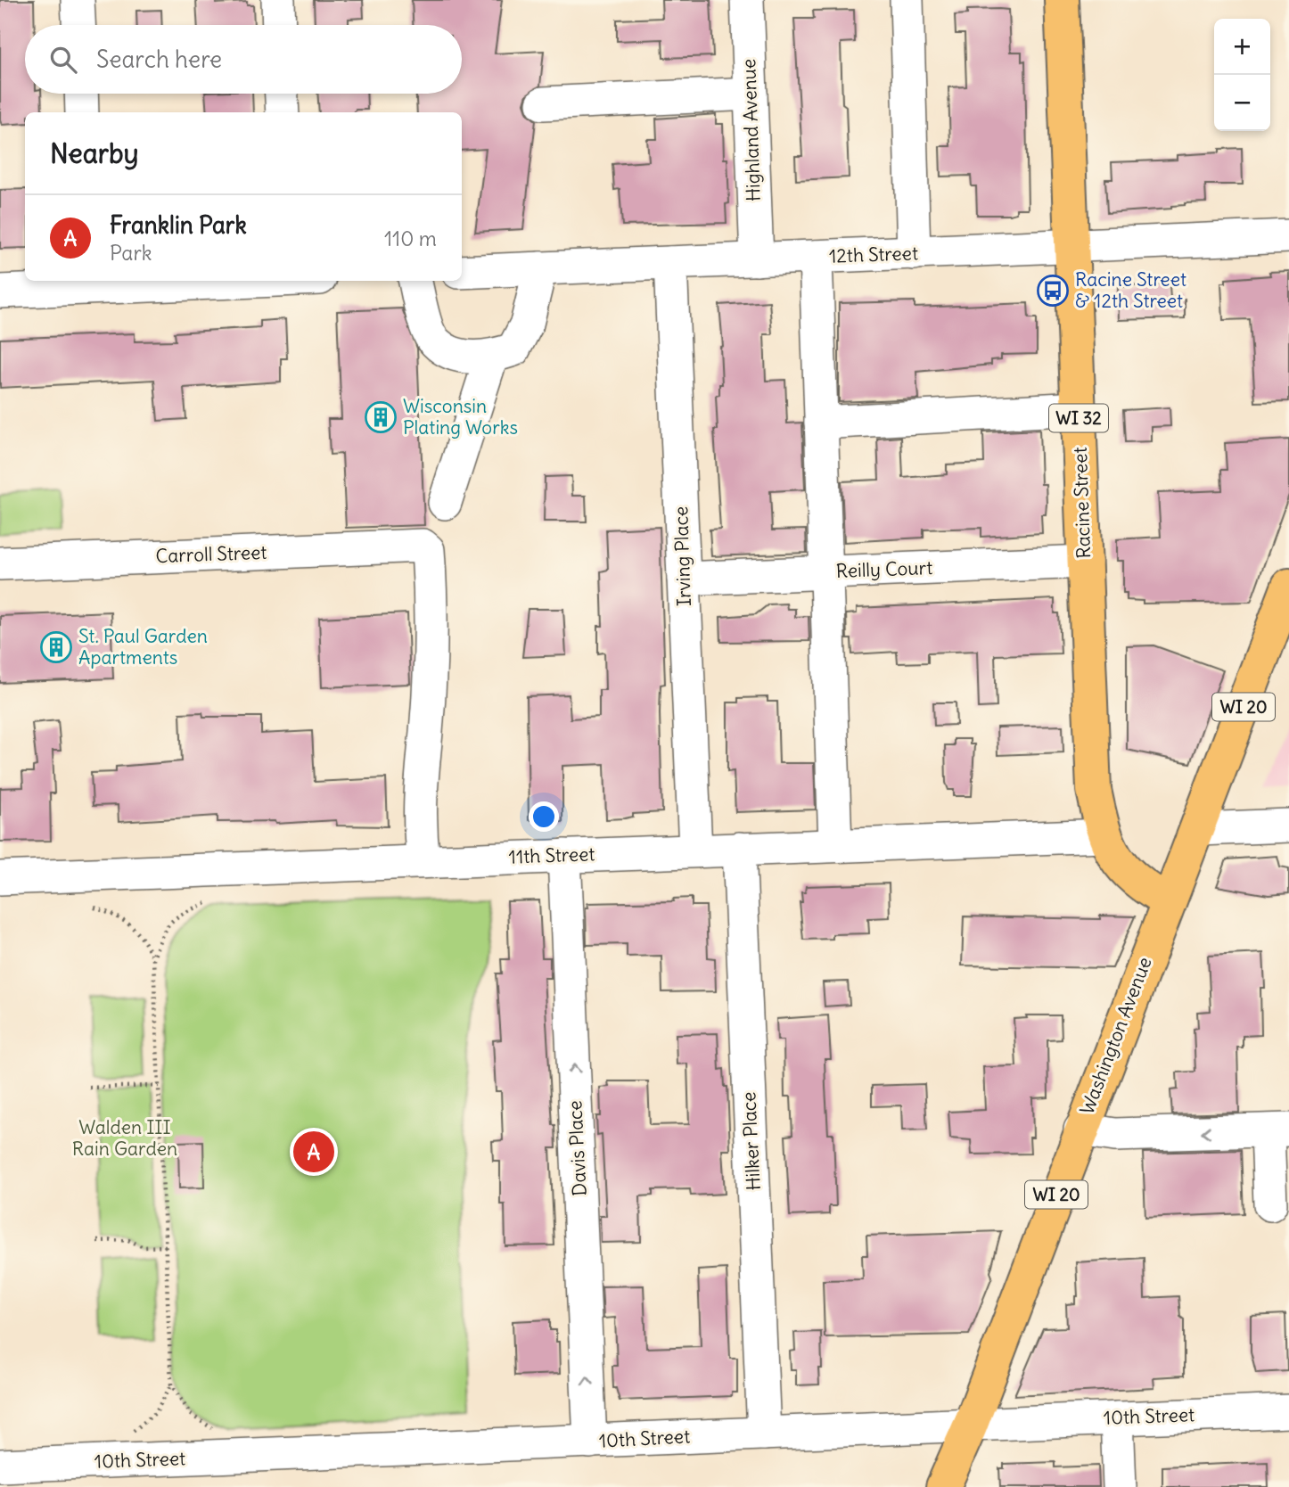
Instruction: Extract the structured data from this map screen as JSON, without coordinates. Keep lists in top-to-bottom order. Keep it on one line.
{"streets":{"main road":["WI 32","Racine Street","WI 20","Washington Avenue"],"street":["Highland Avenue","12th Street","Carroll Street","Irving Place","Reilly Court","11th Street","Hilker Place","Davis Place","10th Street"]},"crossings":[["Highland Avenue","12th Street"],["12th Street","Racine Street"],["12th Street","Irving Place"],["Racine Street","Reilly Court"],["Racine Street","11th Street"],["Racine Street","Washington Avenue"],["Carroll Street","11th Street"],["Irving Place","Reilly Court"],["Irving Place","11th Street"],["11th Street","Hilker Place"],["11th Street","Davis Place"],["Washington Avenue","10th Street"],["Hilker Place","10th Street"],["Davis Place","10th Street"]],"one_way":["Davis Place"],"parks":["Walden III Rain Garden"],"places":{"bus stop":["Racine Street & 12th Street"],"building":["Wisconsin Plating Works","St. Paul Garden Apartments"]},"page":{"map_buttons":["+","−"],"search":"Search here","heading":"Nearby","list":[{"mark":"A","name":"Franklin Park","note":"Park","value":"110 m"}],"pins":"A"}}
